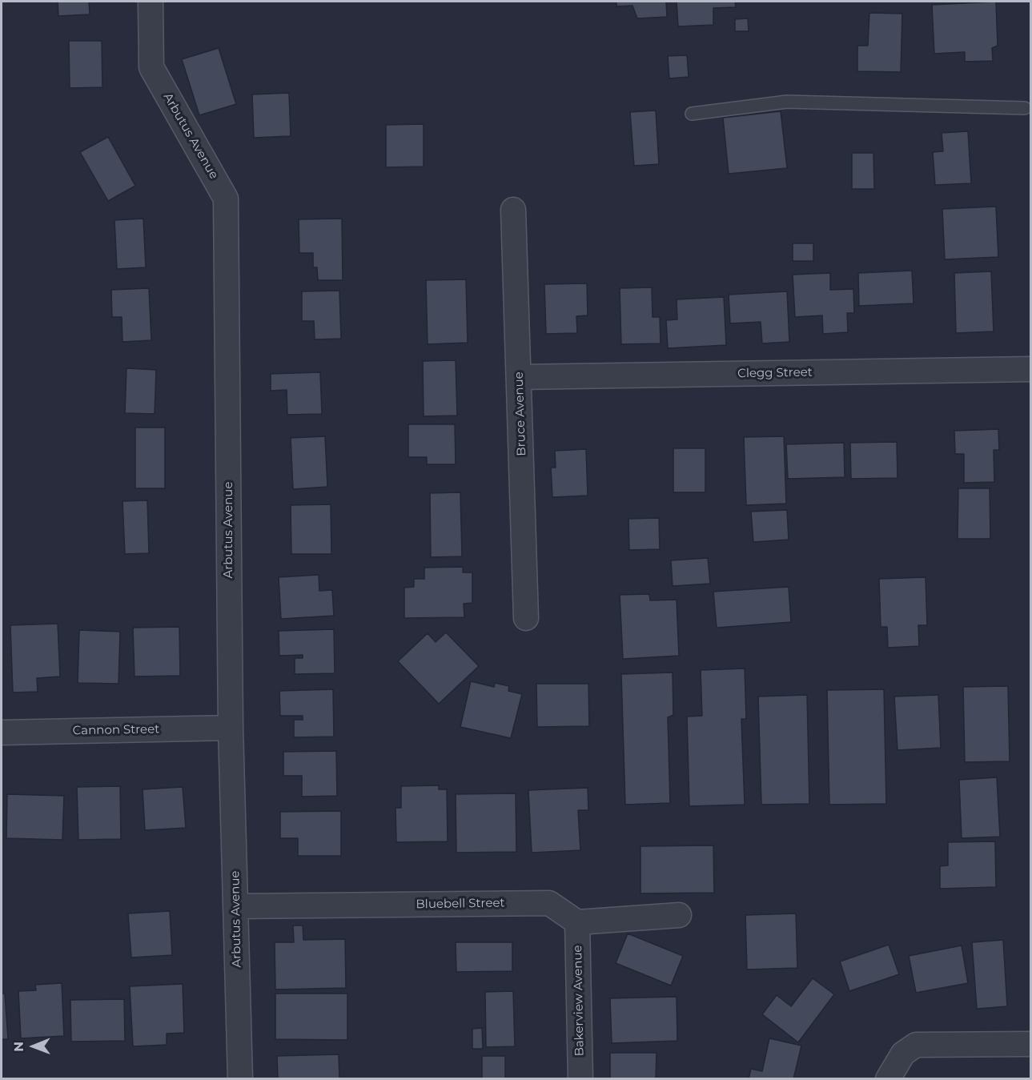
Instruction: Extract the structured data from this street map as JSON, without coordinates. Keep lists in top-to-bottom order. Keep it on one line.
{"streets":{"street":["Arbutus Avenue","Clegg Street","Bruce Avenue","Cannon Street","Bluebell Street","Bakerview Avenue"]},"crossings":[["Arbutus Avenue","Cannon Street"],["Arbutus Avenue","Bluebell Street"],["Clegg Street","Bruce Avenue"],["Bluebell Street","Bakerview Avenue"]],"north":"left"}
